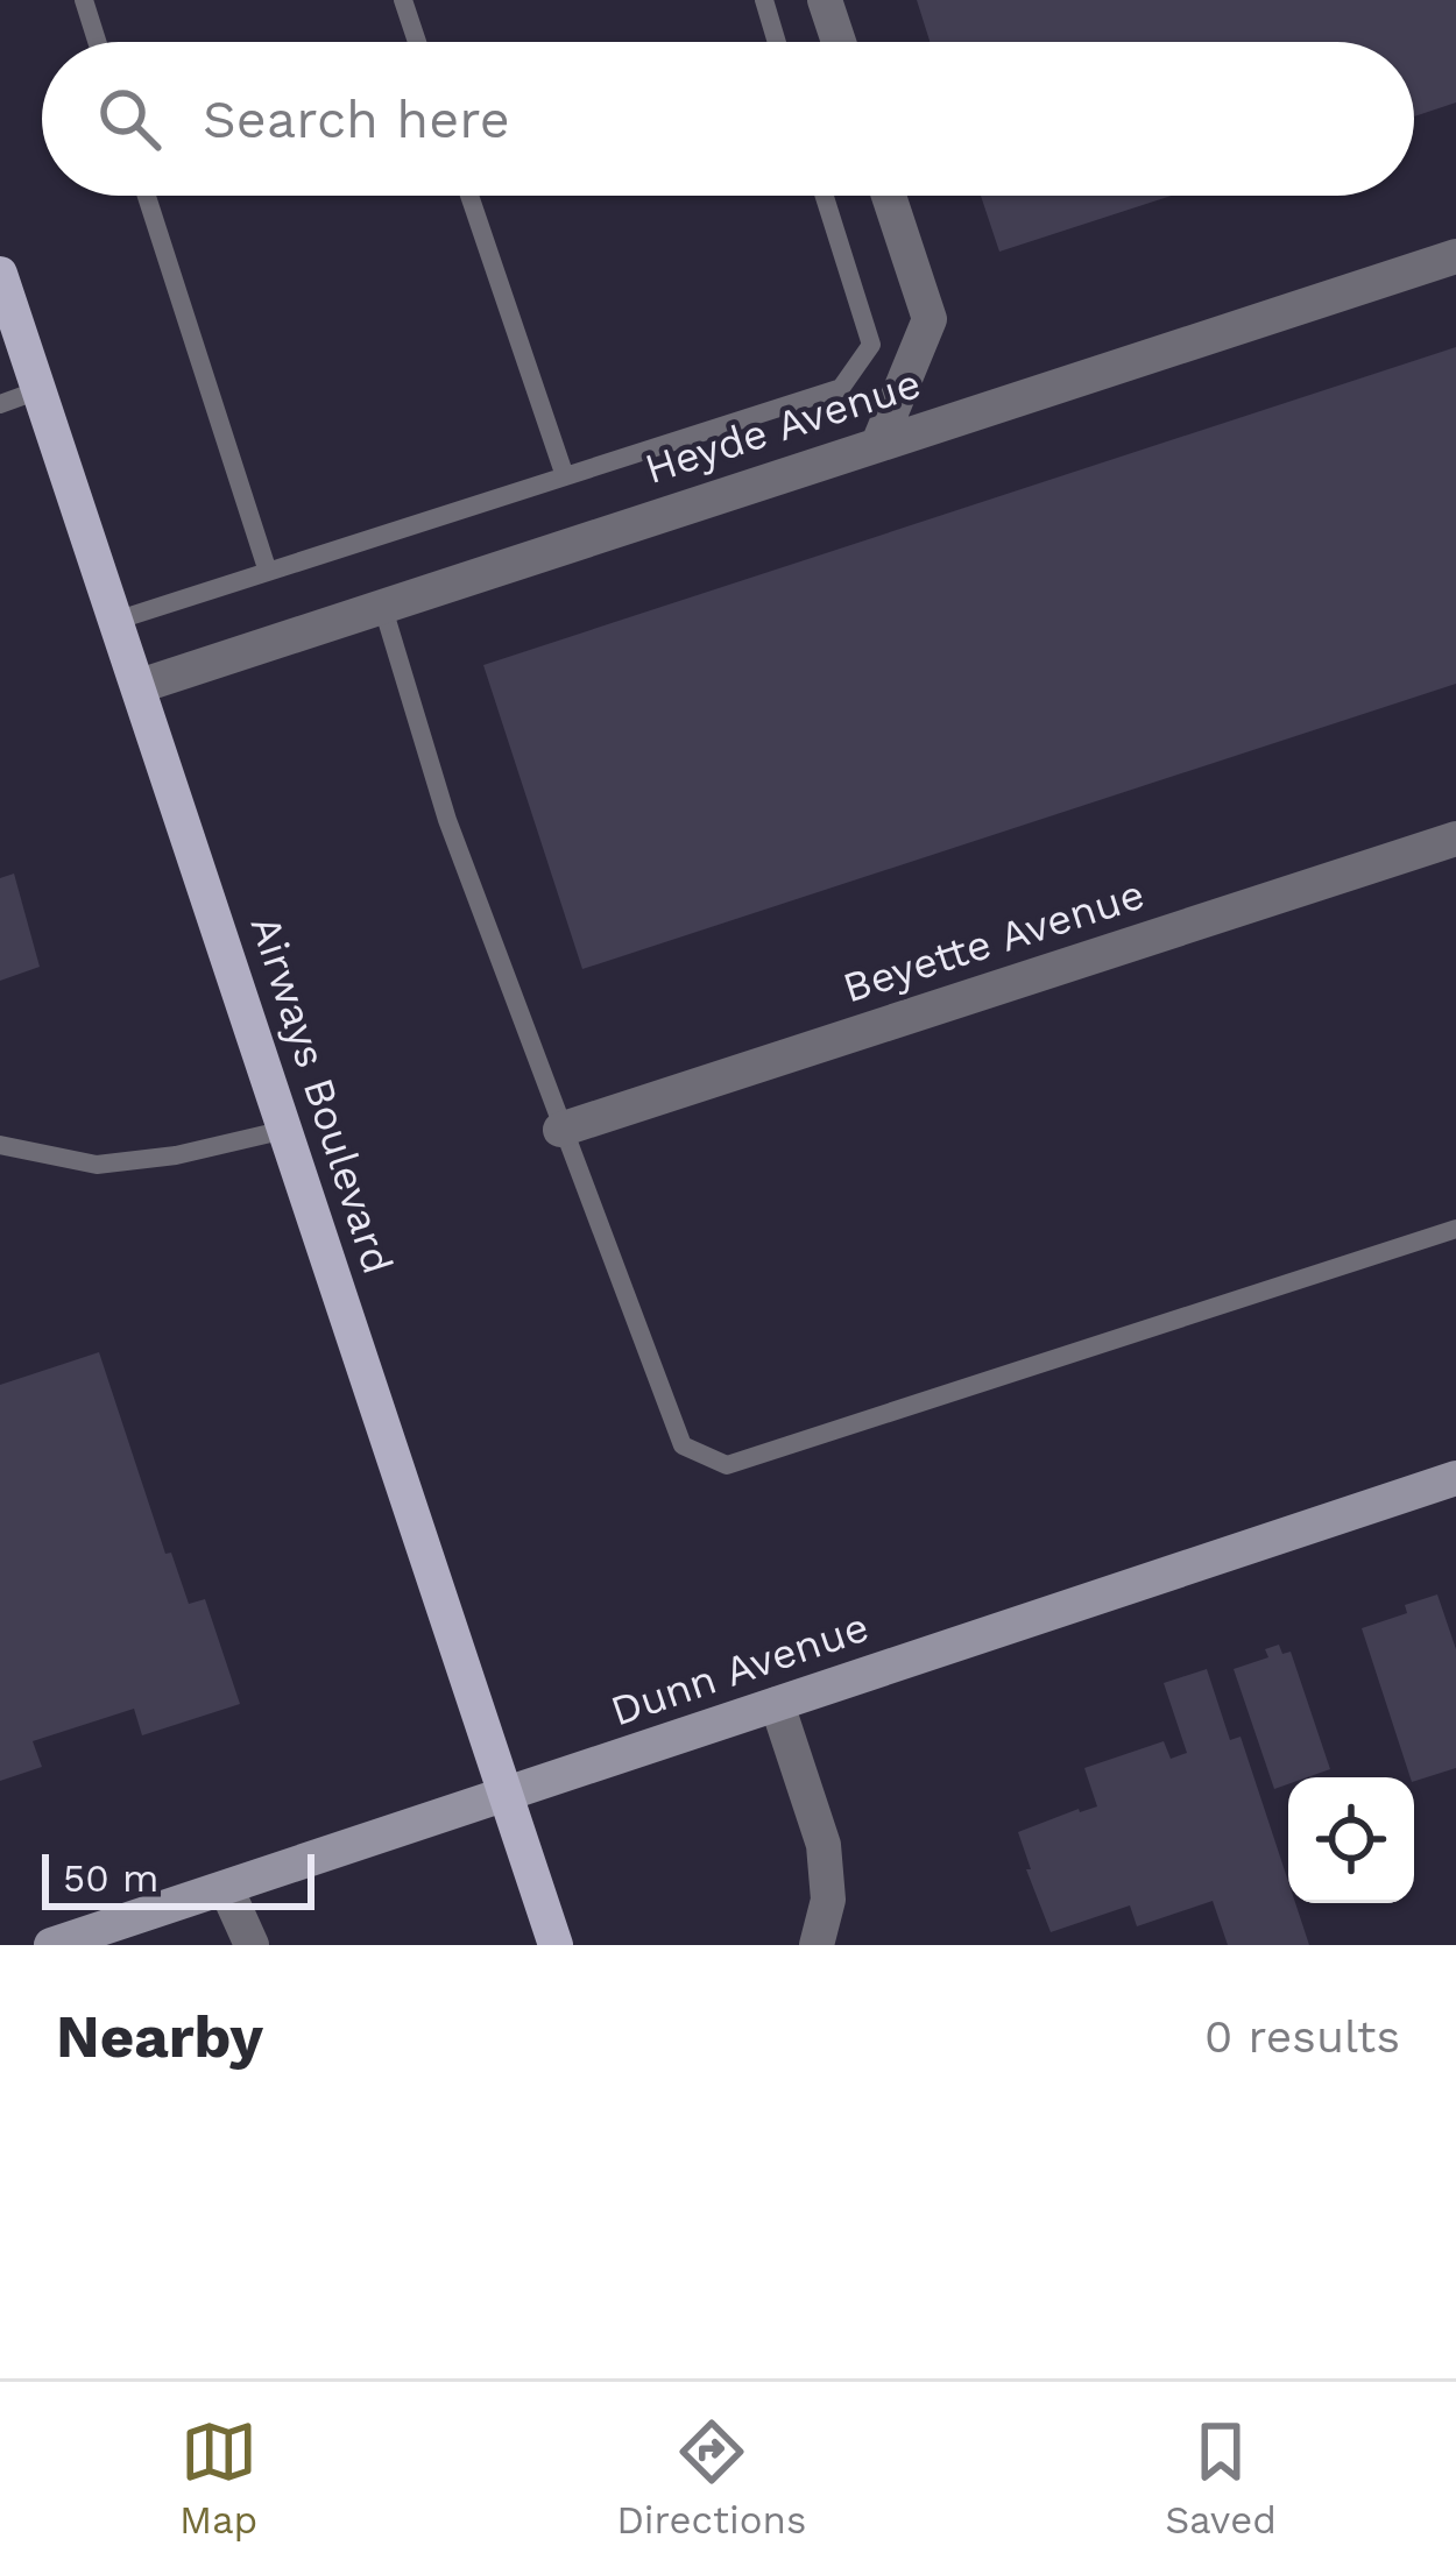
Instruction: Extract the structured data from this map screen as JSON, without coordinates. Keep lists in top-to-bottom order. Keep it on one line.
{"streets":{"main road":["Airways Boulevard","Dunn Avenue"],"street":["Heyde Avenue","Beyette Avenue"]},"crossings":[["Heyde Avenue","Airways Boulevard"],["Airways Boulevard","Dunn Avenue"]],"scale_bar":"50 m","page":{"search":"Search here","scale":"50 m","heading":["Nearby","0 results"],"nav":["Map","Directions","Saved"]}}
